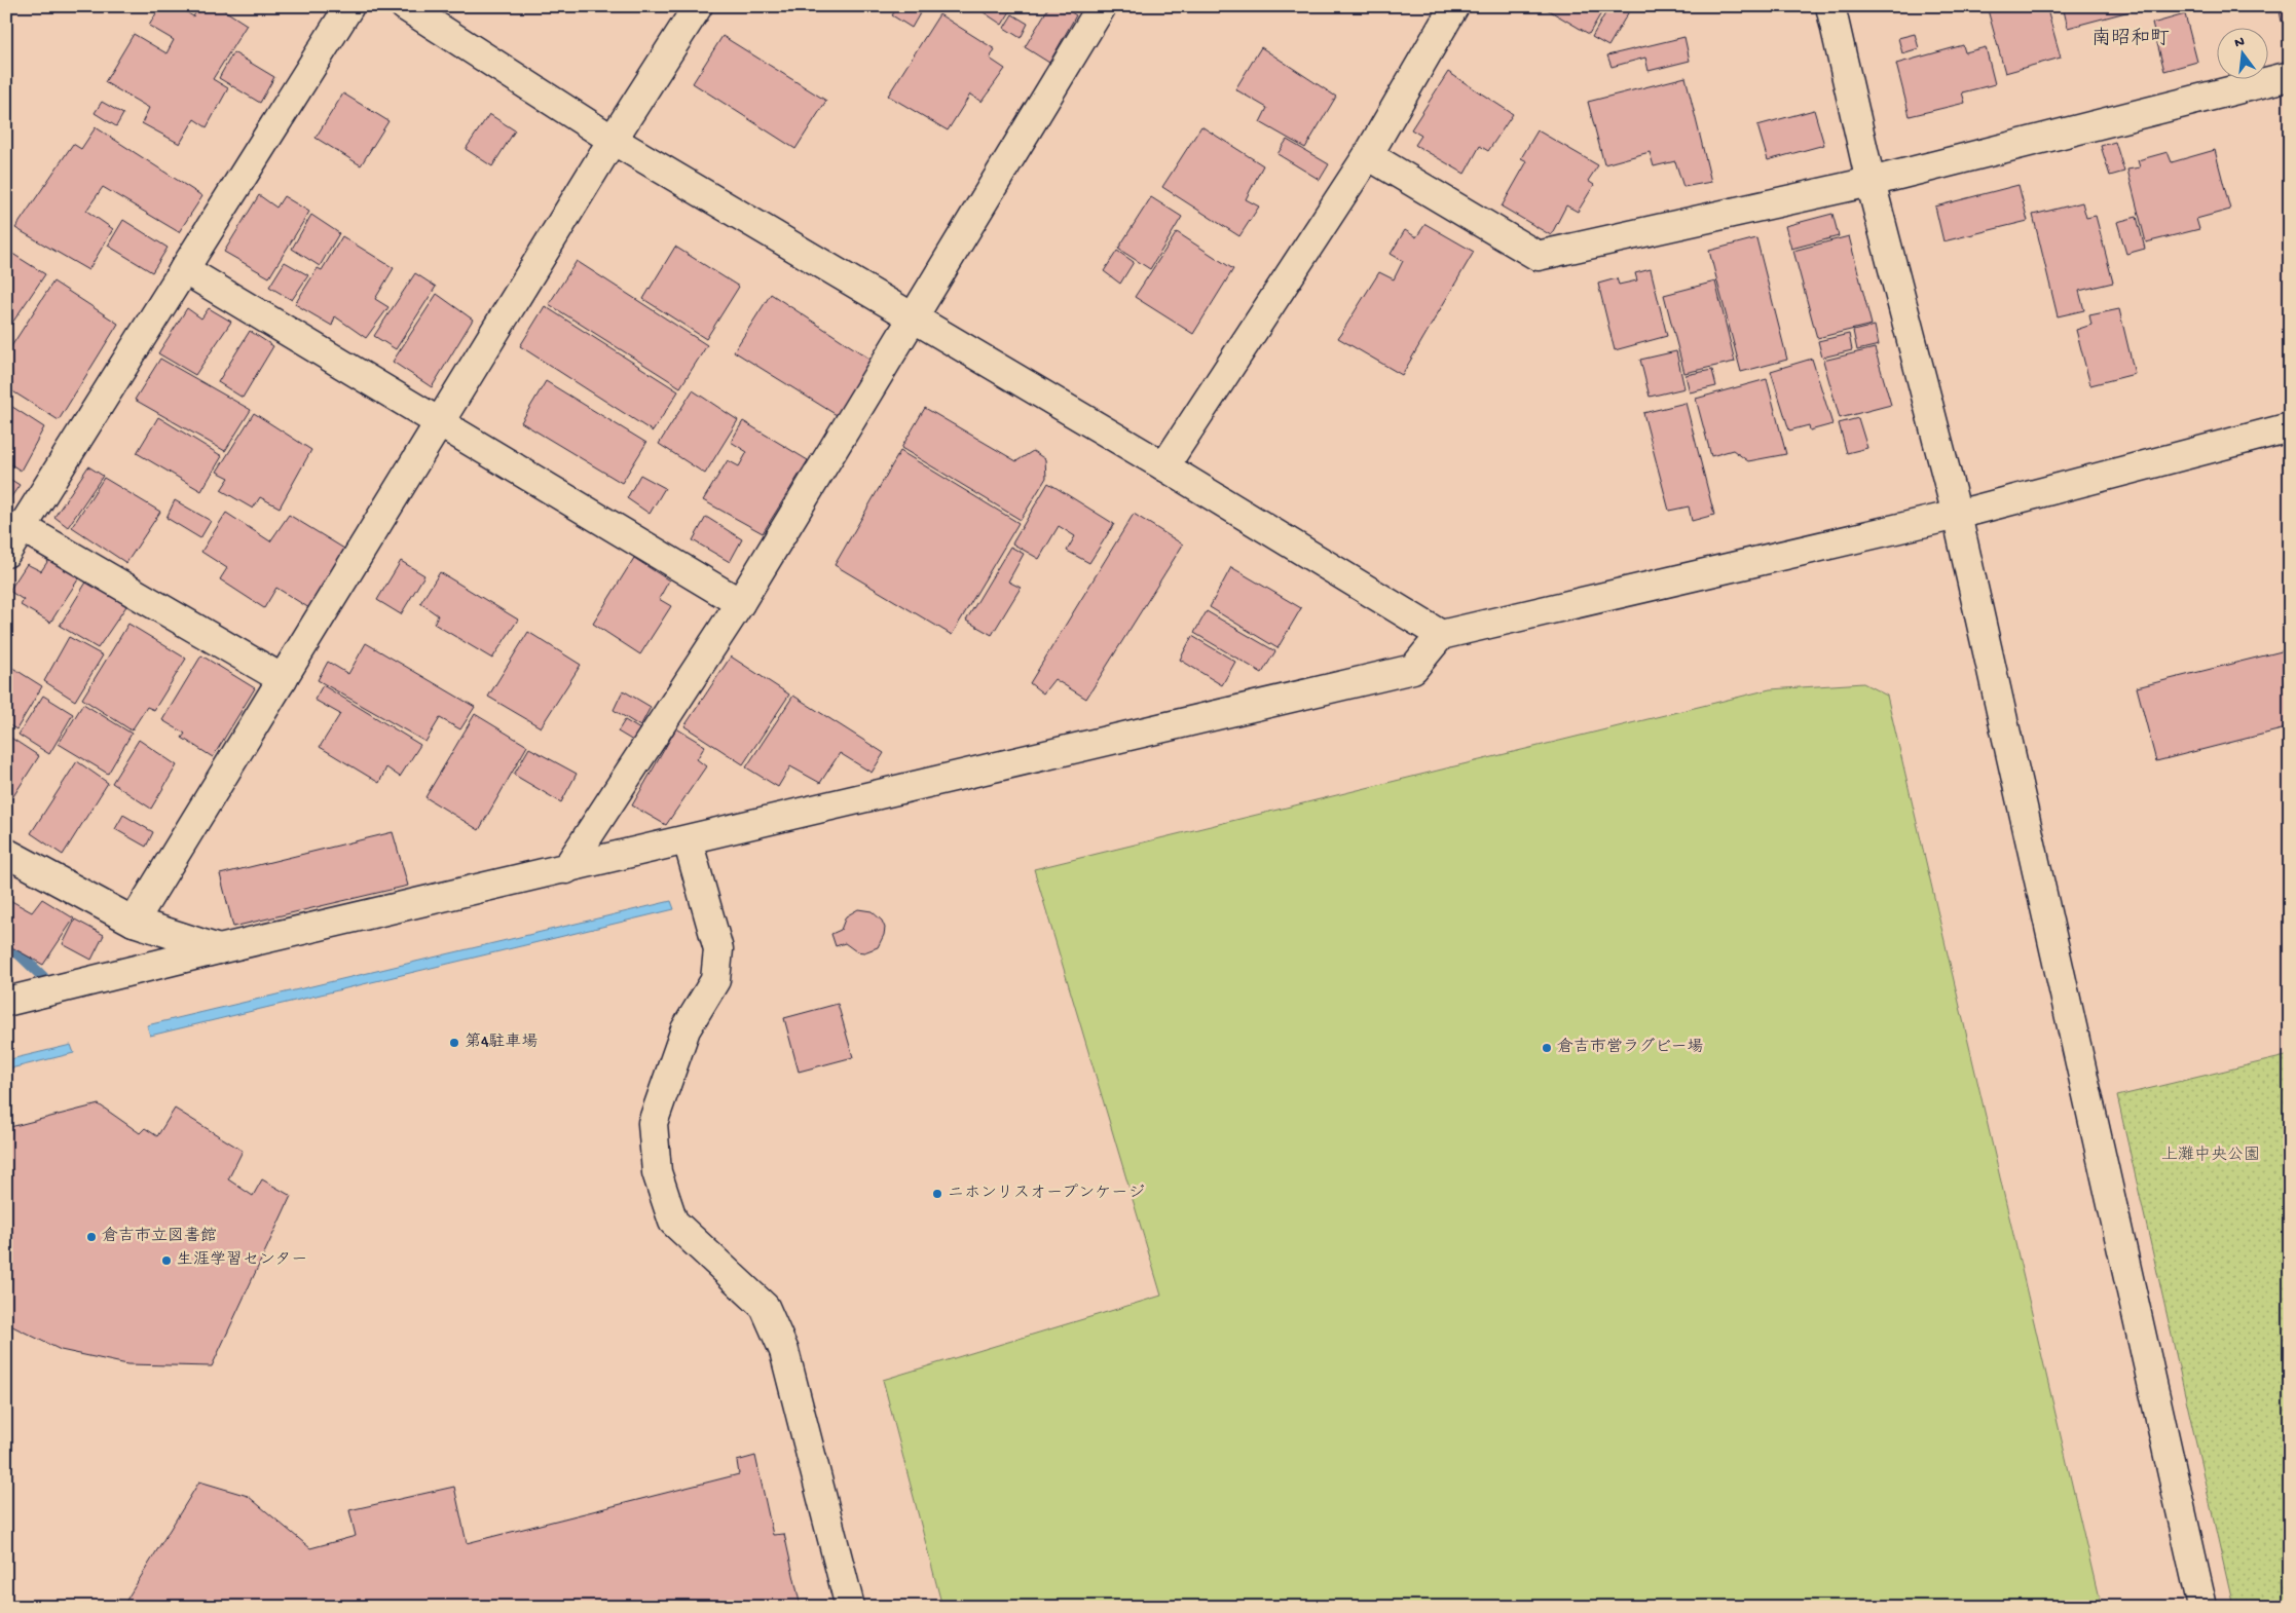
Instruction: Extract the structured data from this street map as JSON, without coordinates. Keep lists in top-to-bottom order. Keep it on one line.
{"districts":["南昭和町"],"parks":["上灘中央公園"],"places":["第4駐車場","倉吉市営ラグビー場","ニホンリスオープンケージ","倉吉市立図書館","生涯学習センター"],"north":"top"}
